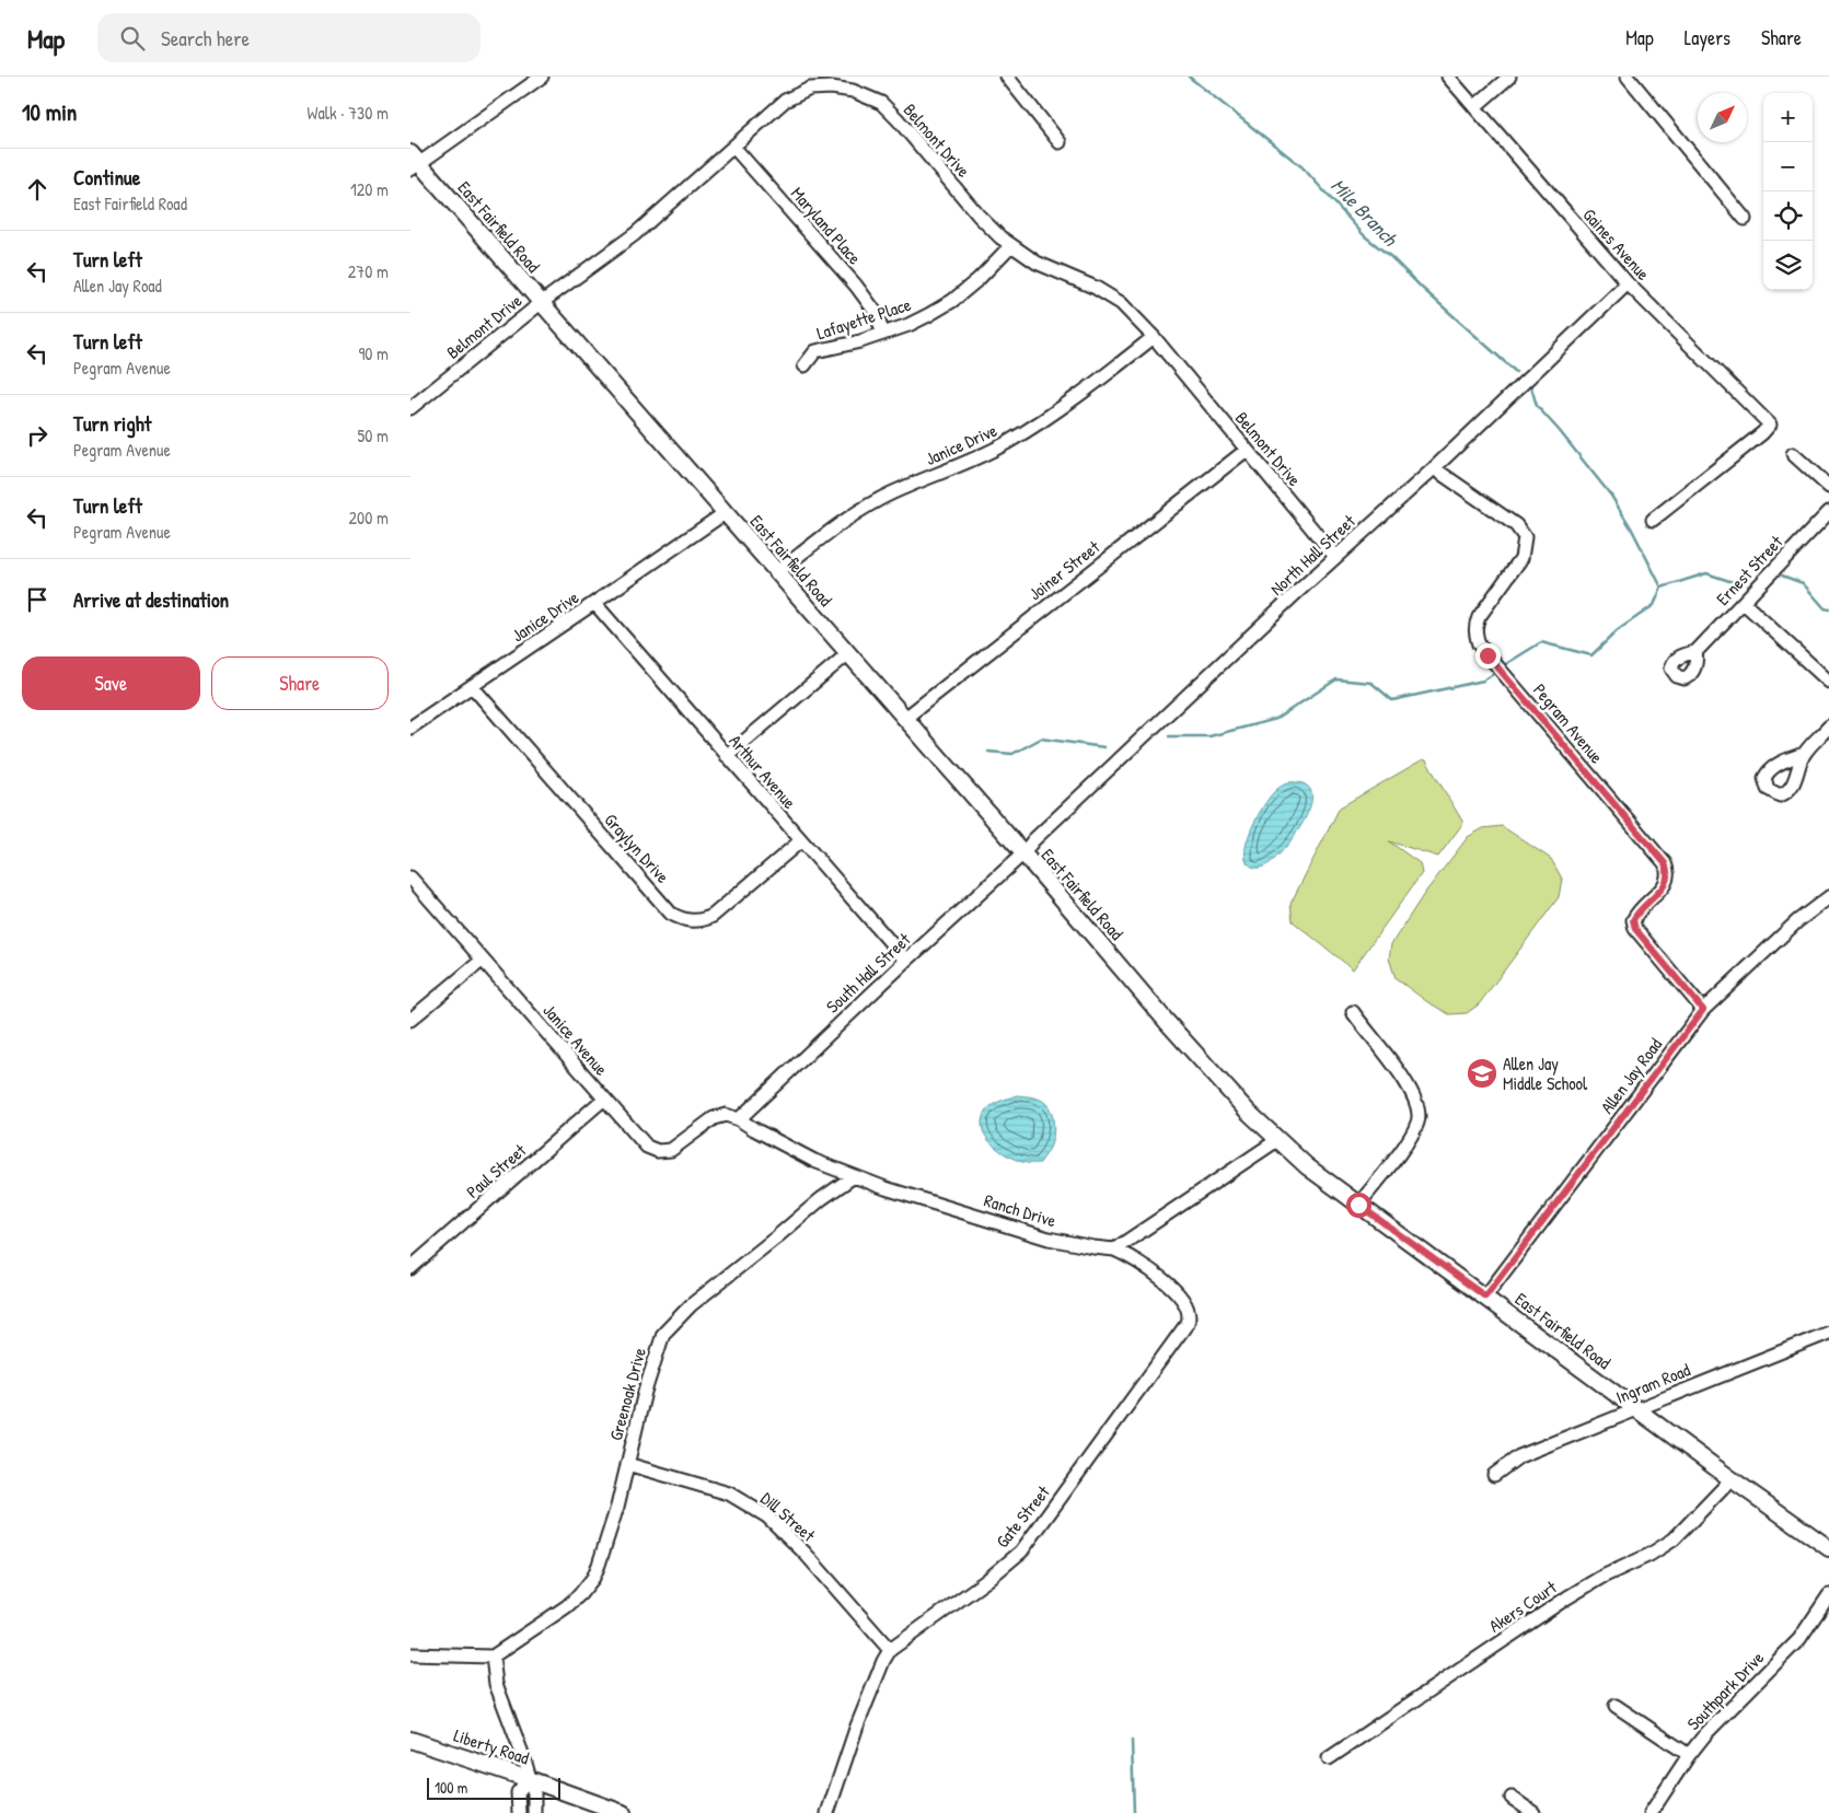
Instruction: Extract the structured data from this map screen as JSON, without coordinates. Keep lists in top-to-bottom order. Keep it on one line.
{"streets":{"main road":["East Fairfield Road","Liberty Road"],"street":["Belmont Drive","Maryland Place","Gaines Avenue","Lafayette Place","Janice Drive","North Hall Street","Joiner Street","Ernest Street","Pegram Avenue","Arthur Avenue","Graylyn Drive","South Hall Street","Janice Avenue","Allen Jay Road","Paul Street","Ranch Drive","Ingram Road","Greenoak Drive","Dill Street","Gate Street","Akers Court","Southpark Drive"]},"crossings":[["Belmont Drive","Maryland Place"],["Belmont Drive","East Fairfield Road"],["Belmont Drive","Lafayette Place"],["Belmont Drive","Janice Drive"],["Belmont Drive","North Hall Street"],["Belmont Drive","Joiner Street"],["Maryland Place","Lafayette Place"],["East Fairfield Road","Janice Drive"],["East Fairfield Road","North Hall Street"],["East Fairfield Road","Joiner Street"],["East Fairfield Road","South Hall Street"],["East Fairfield Road","Allen Jay Road"],["East Fairfield Road","Ingram Road"],["East Fairfield Road","Akers Court"],["Gaines Avenue","North Hall Street"],["Janice Drive","Arthur Avenue"],["Janice Drive","Graylyn Drive"],["North Hall Street","Pegram Avenue"],["North Hall Street","South Hall Street"],["Pegram Avenue","Allen Jay Road"],["Arthur Avenue","Graylyn Drive"],["Arthur Avenue","South Hall Street"],["South Hall Street","Janice Avenue"],["South Hall Street","Ranch Drive"],["Janice Avenue","Paul Street"],["Janice Avenue","Ranch Drive"],["Ranch Drive","Greenoak Drive"],["Ranch Drive","Gate Street"],["Greenoak Drive","Dill Street"],["Dill Street","Gate Street"]],"water":["Mile Branch"],"places":{"school or university":["Allen Jay Middle School"]},"scale_bar":"100 m","north":"top right","page":{"header":"Map","search":"Search here","nav":["Map","Layers","Share"],"heading":["10 min","Walk · 730 m"],"map_buttons":["+","−"],"list":[["Continue","East Fairfield Road","120 m"],["Turn left","Allen Jay Road","270 m"],["Turn left","Pegram Avenue","90 m"],["Turn right","Pegram Avenue","50 m"],["Turn left","Pegram Avenue","200 m"],"Arrive at destination"],"buttons":["Save","Share"],"scale":"100 m"}}
